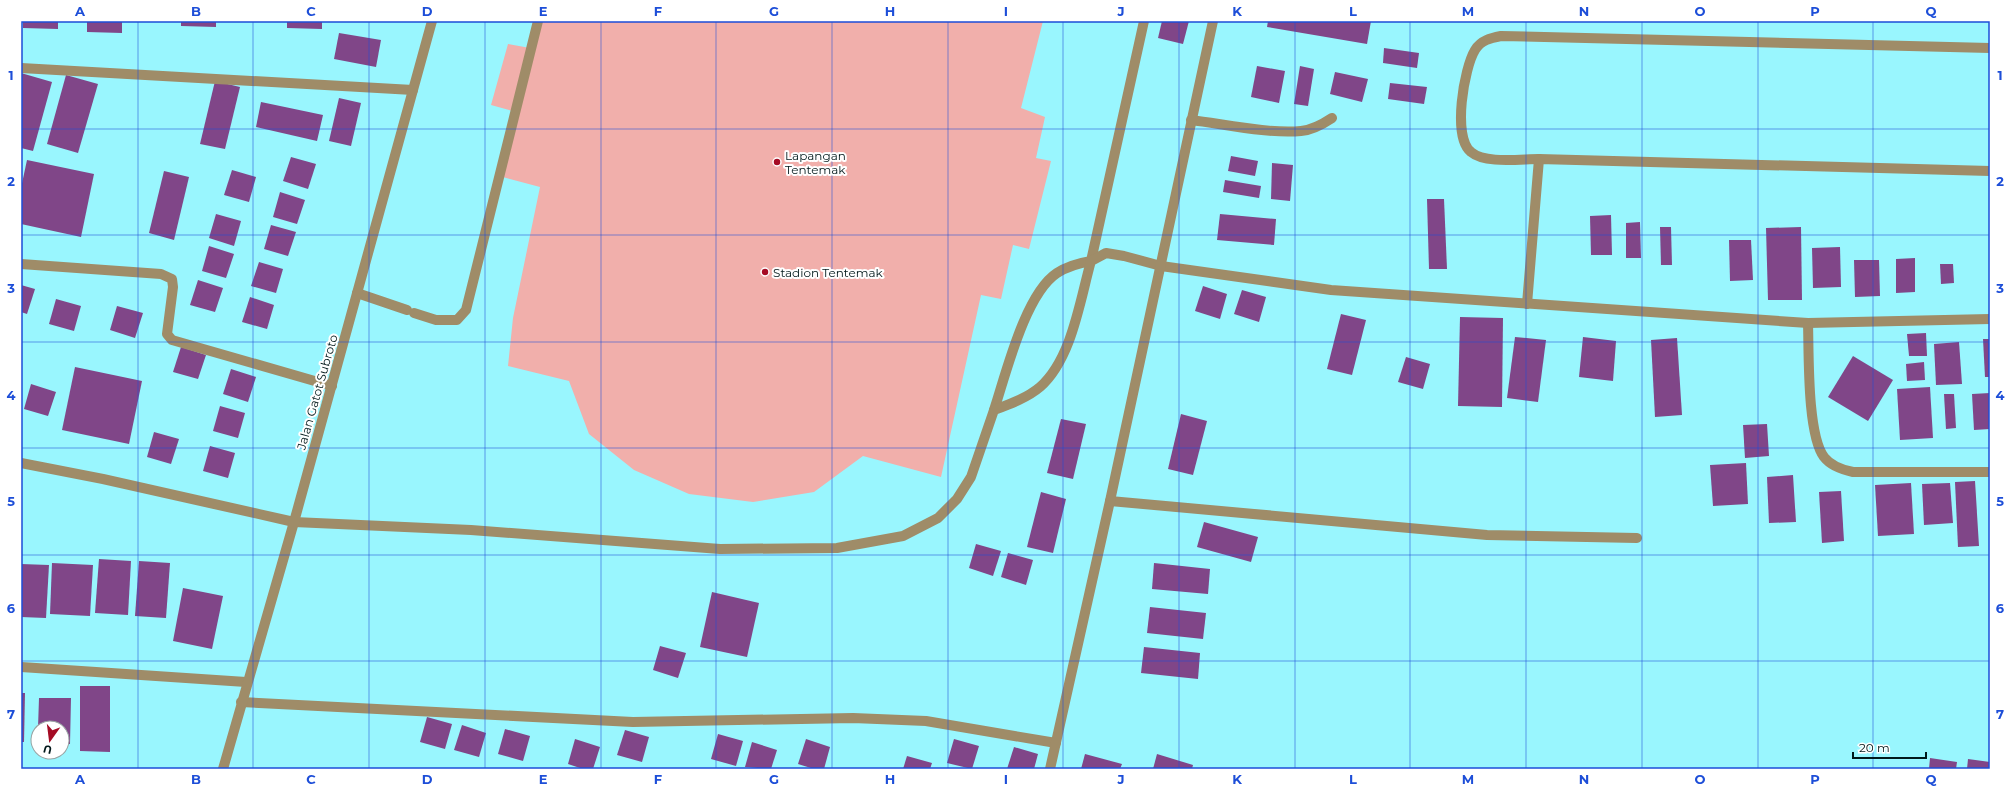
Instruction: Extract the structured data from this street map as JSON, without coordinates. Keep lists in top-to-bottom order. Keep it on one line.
{"streets":{"street":["Jalan Gatot Subroto"]},"places":["Lapangan Tentemak","Stadion Tentemak"],"scale_bar":"20 m","north":"bottom","grid":{"columns":["A","B","C","D","E","F","G","H","I","J","K","L","M","N","O","P","Q"],"rows":["1","2","3","4","5","6","7"]}}
